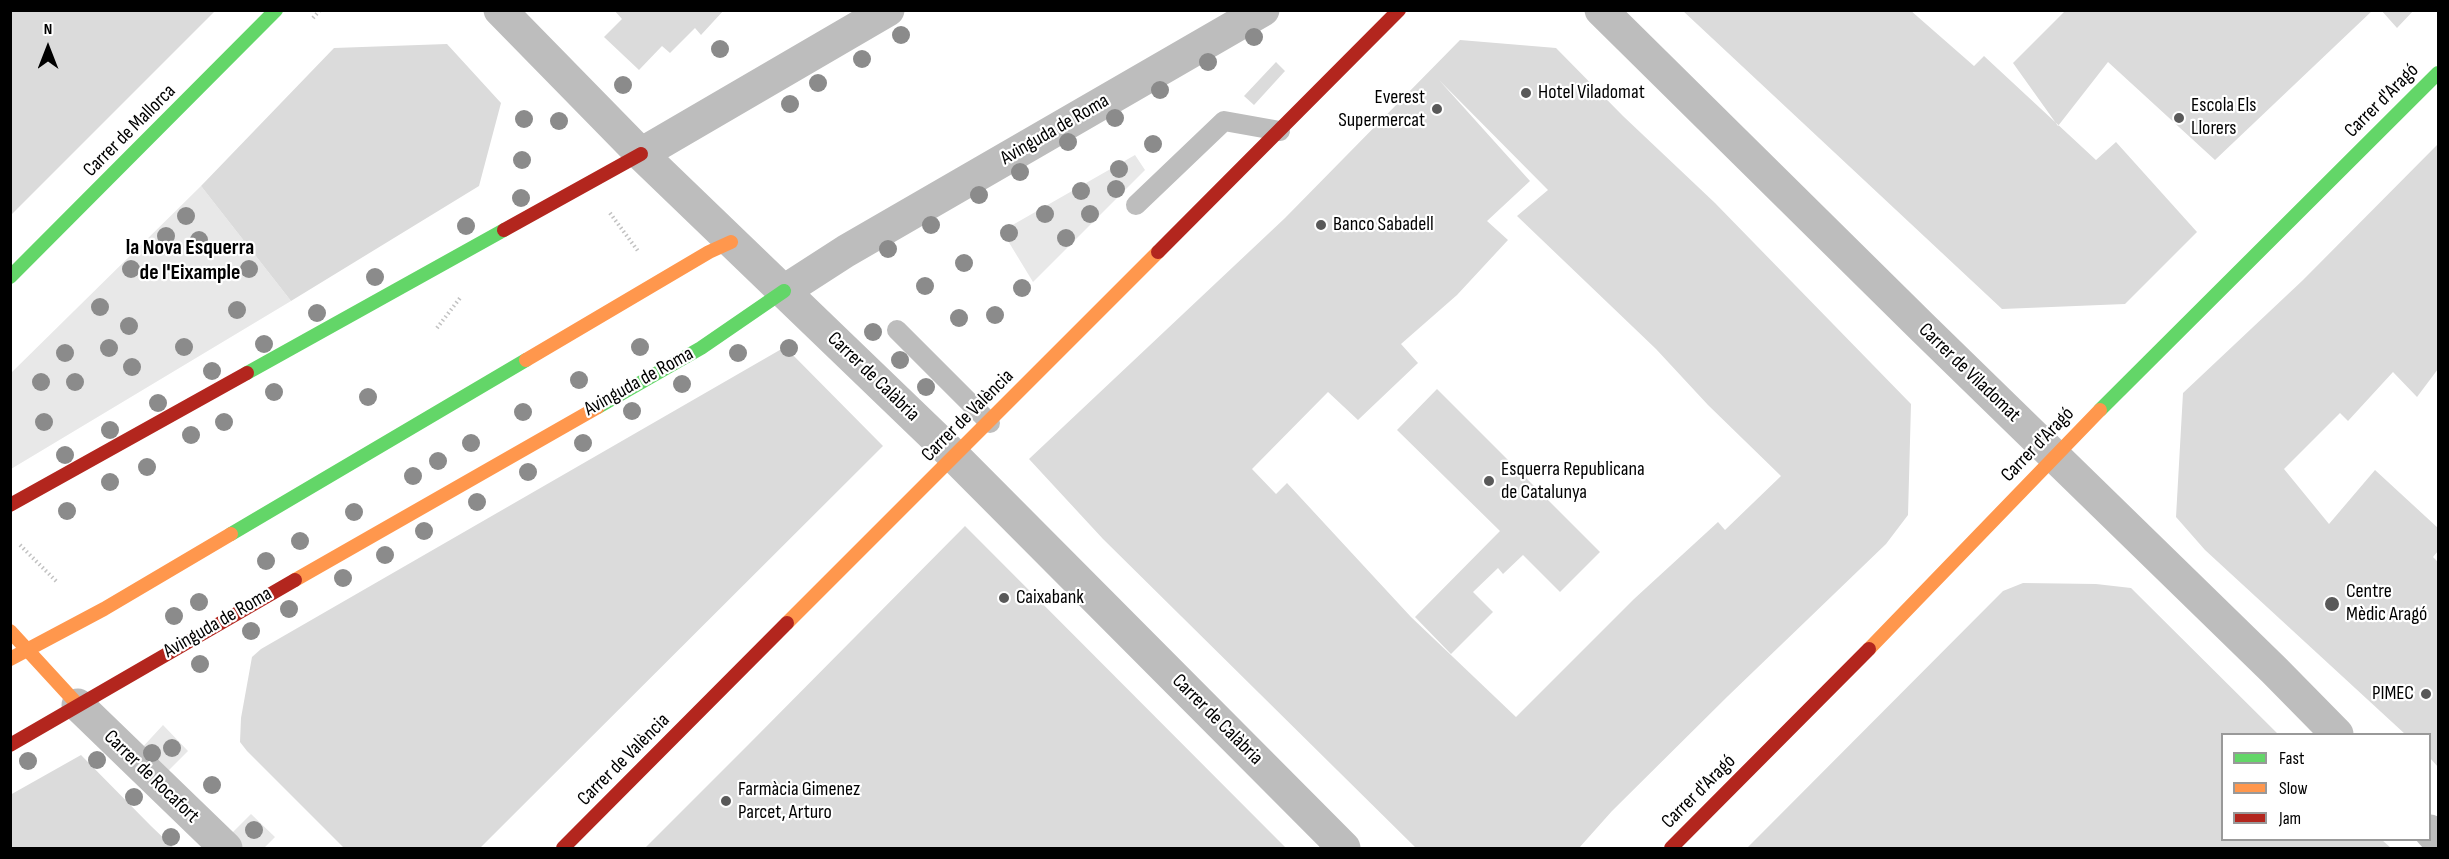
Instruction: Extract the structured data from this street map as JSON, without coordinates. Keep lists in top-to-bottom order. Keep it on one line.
{"streets":{"street":["Carrer d'Aragó","Avinguda de Roma","Carrer de Mallorca","Carrer de Viladomat","Carrer de Calàbria","Carrer de València","Carrer de Rocafort"]},"crossings":[["Carrer d'Aragó","Carrer de Viladomat"],["Avinguda de Roma","Carrer de Calàbria"],["Avinguda de Roma","Carrer de Rocafort"],["Carrer de Calàbria","Carrer de València"]],"districts":["la Nova Esquerra de l'Eixample"],"places":["Hotel Viladomat","Everest Supermercat","Escola Els Llorers","Banco Sabadell","Esquerra Republicana de Catalunya","Caixabank","Centre Mèdic Aragó","PIMEC","Farmàcia Gimenez Parcet, Arturo"],"legend":["Fast","Slow","Jam"],"north":"top"}
